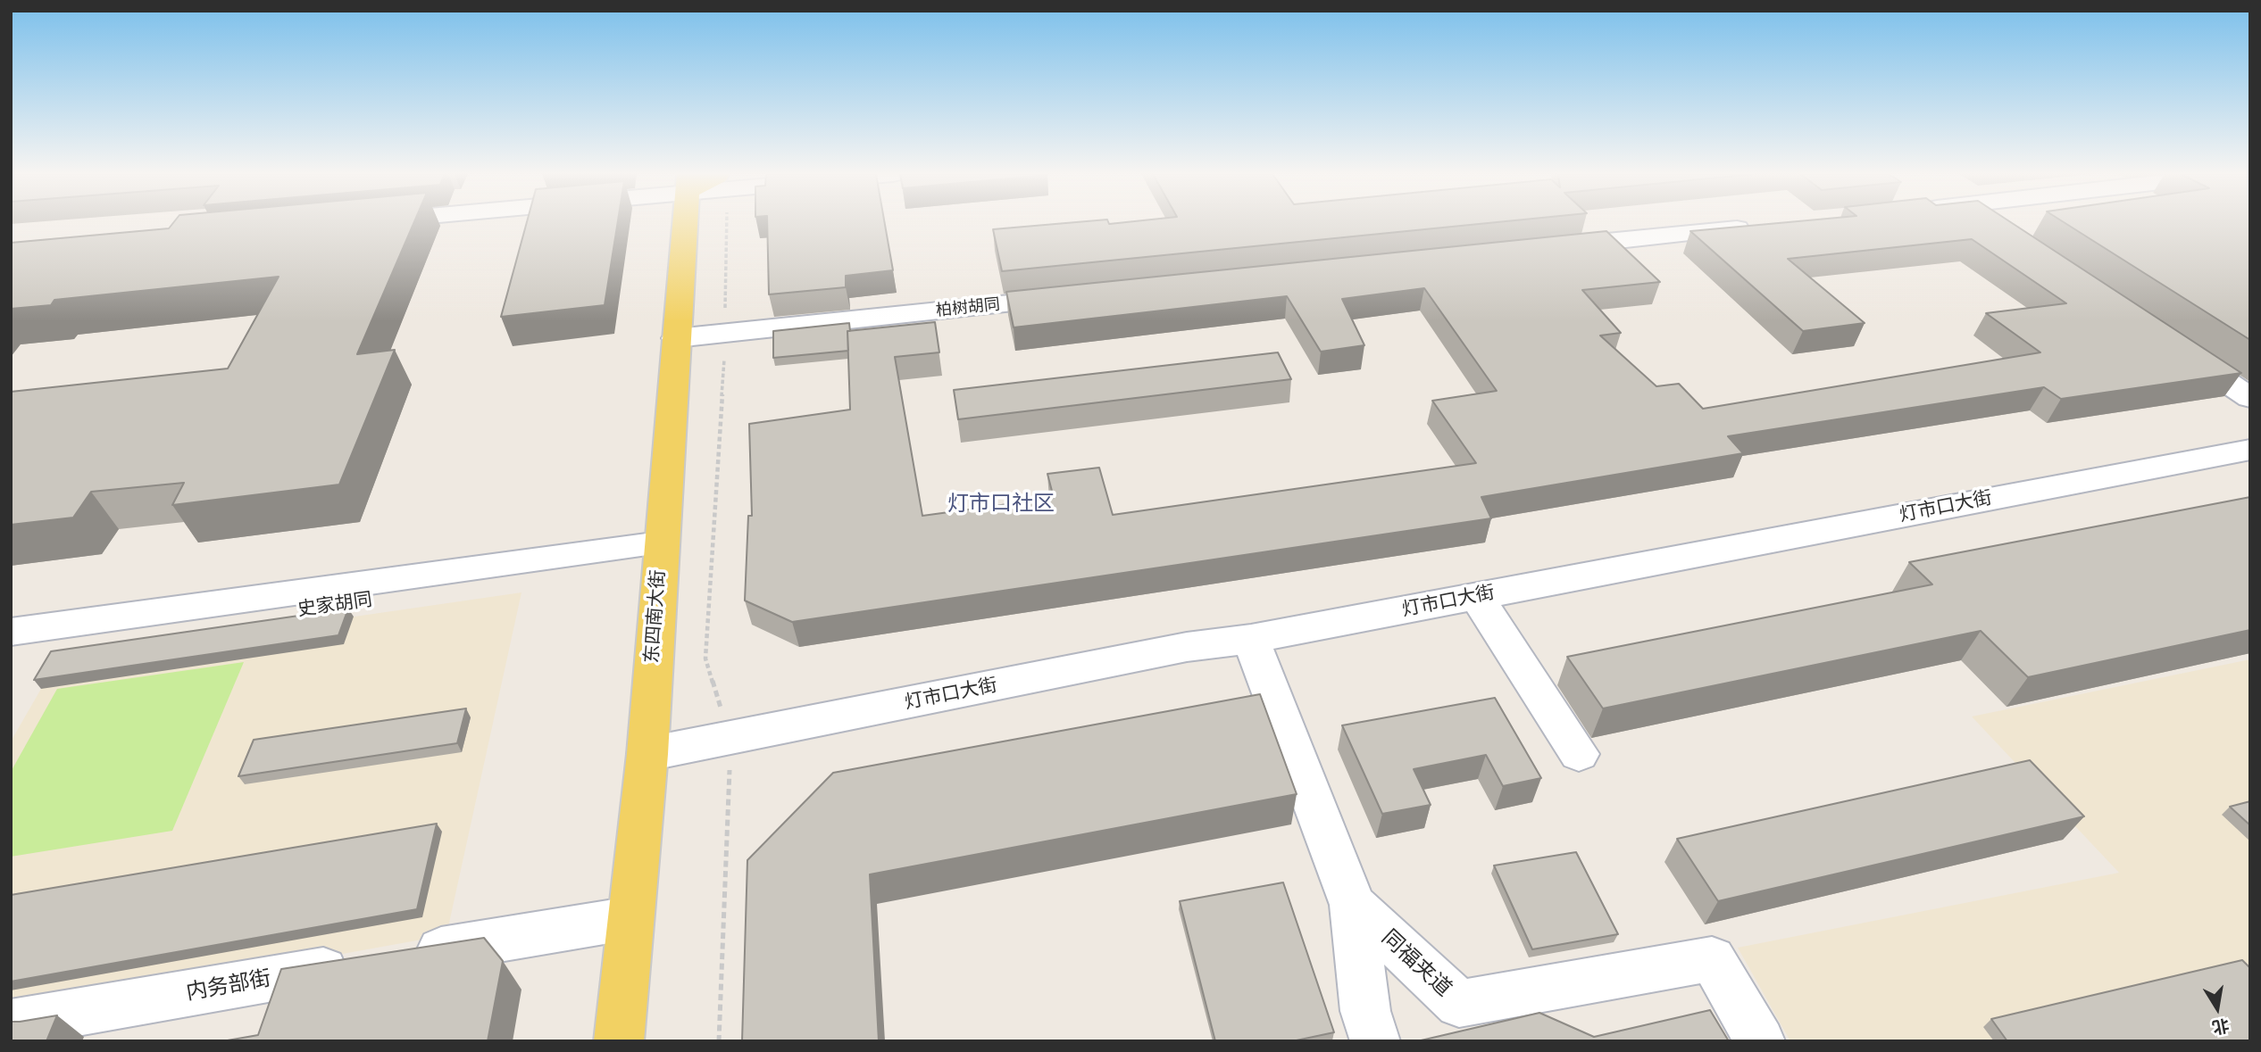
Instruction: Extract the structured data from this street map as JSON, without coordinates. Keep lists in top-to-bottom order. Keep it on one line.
{"streets":{"main road":["东四南大街"],"street":["柏树胡同","灯市口大街","史家胡同","同福夹道","内务部街"]},"crossings":[["柏树胡同","东四南大街"],["灯市口大街","东四南大街"],["灯市口大街","同福夹道"],["史家胡同","东四南大街"],["东四南大街","内务部街"]],"districts":["灯市口社区"],"north":"bottom"}
